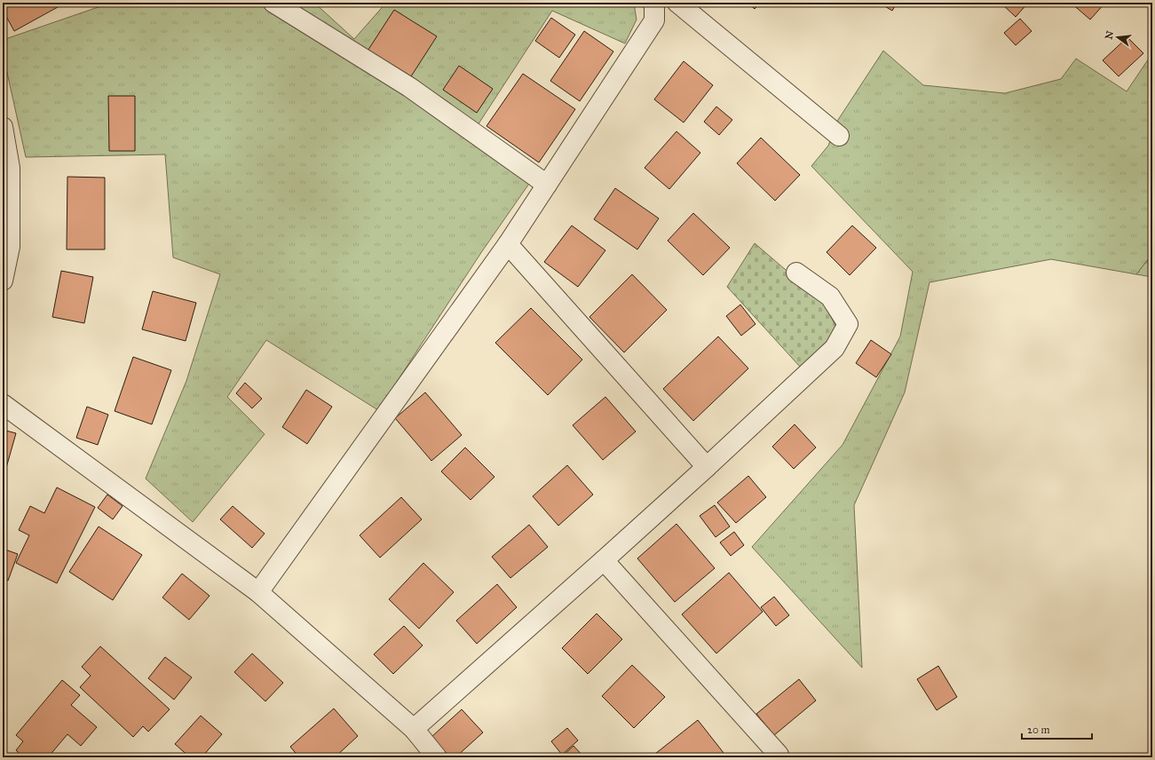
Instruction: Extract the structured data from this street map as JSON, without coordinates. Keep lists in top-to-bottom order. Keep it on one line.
{"scale_bar":"20 m","north":"left"}
